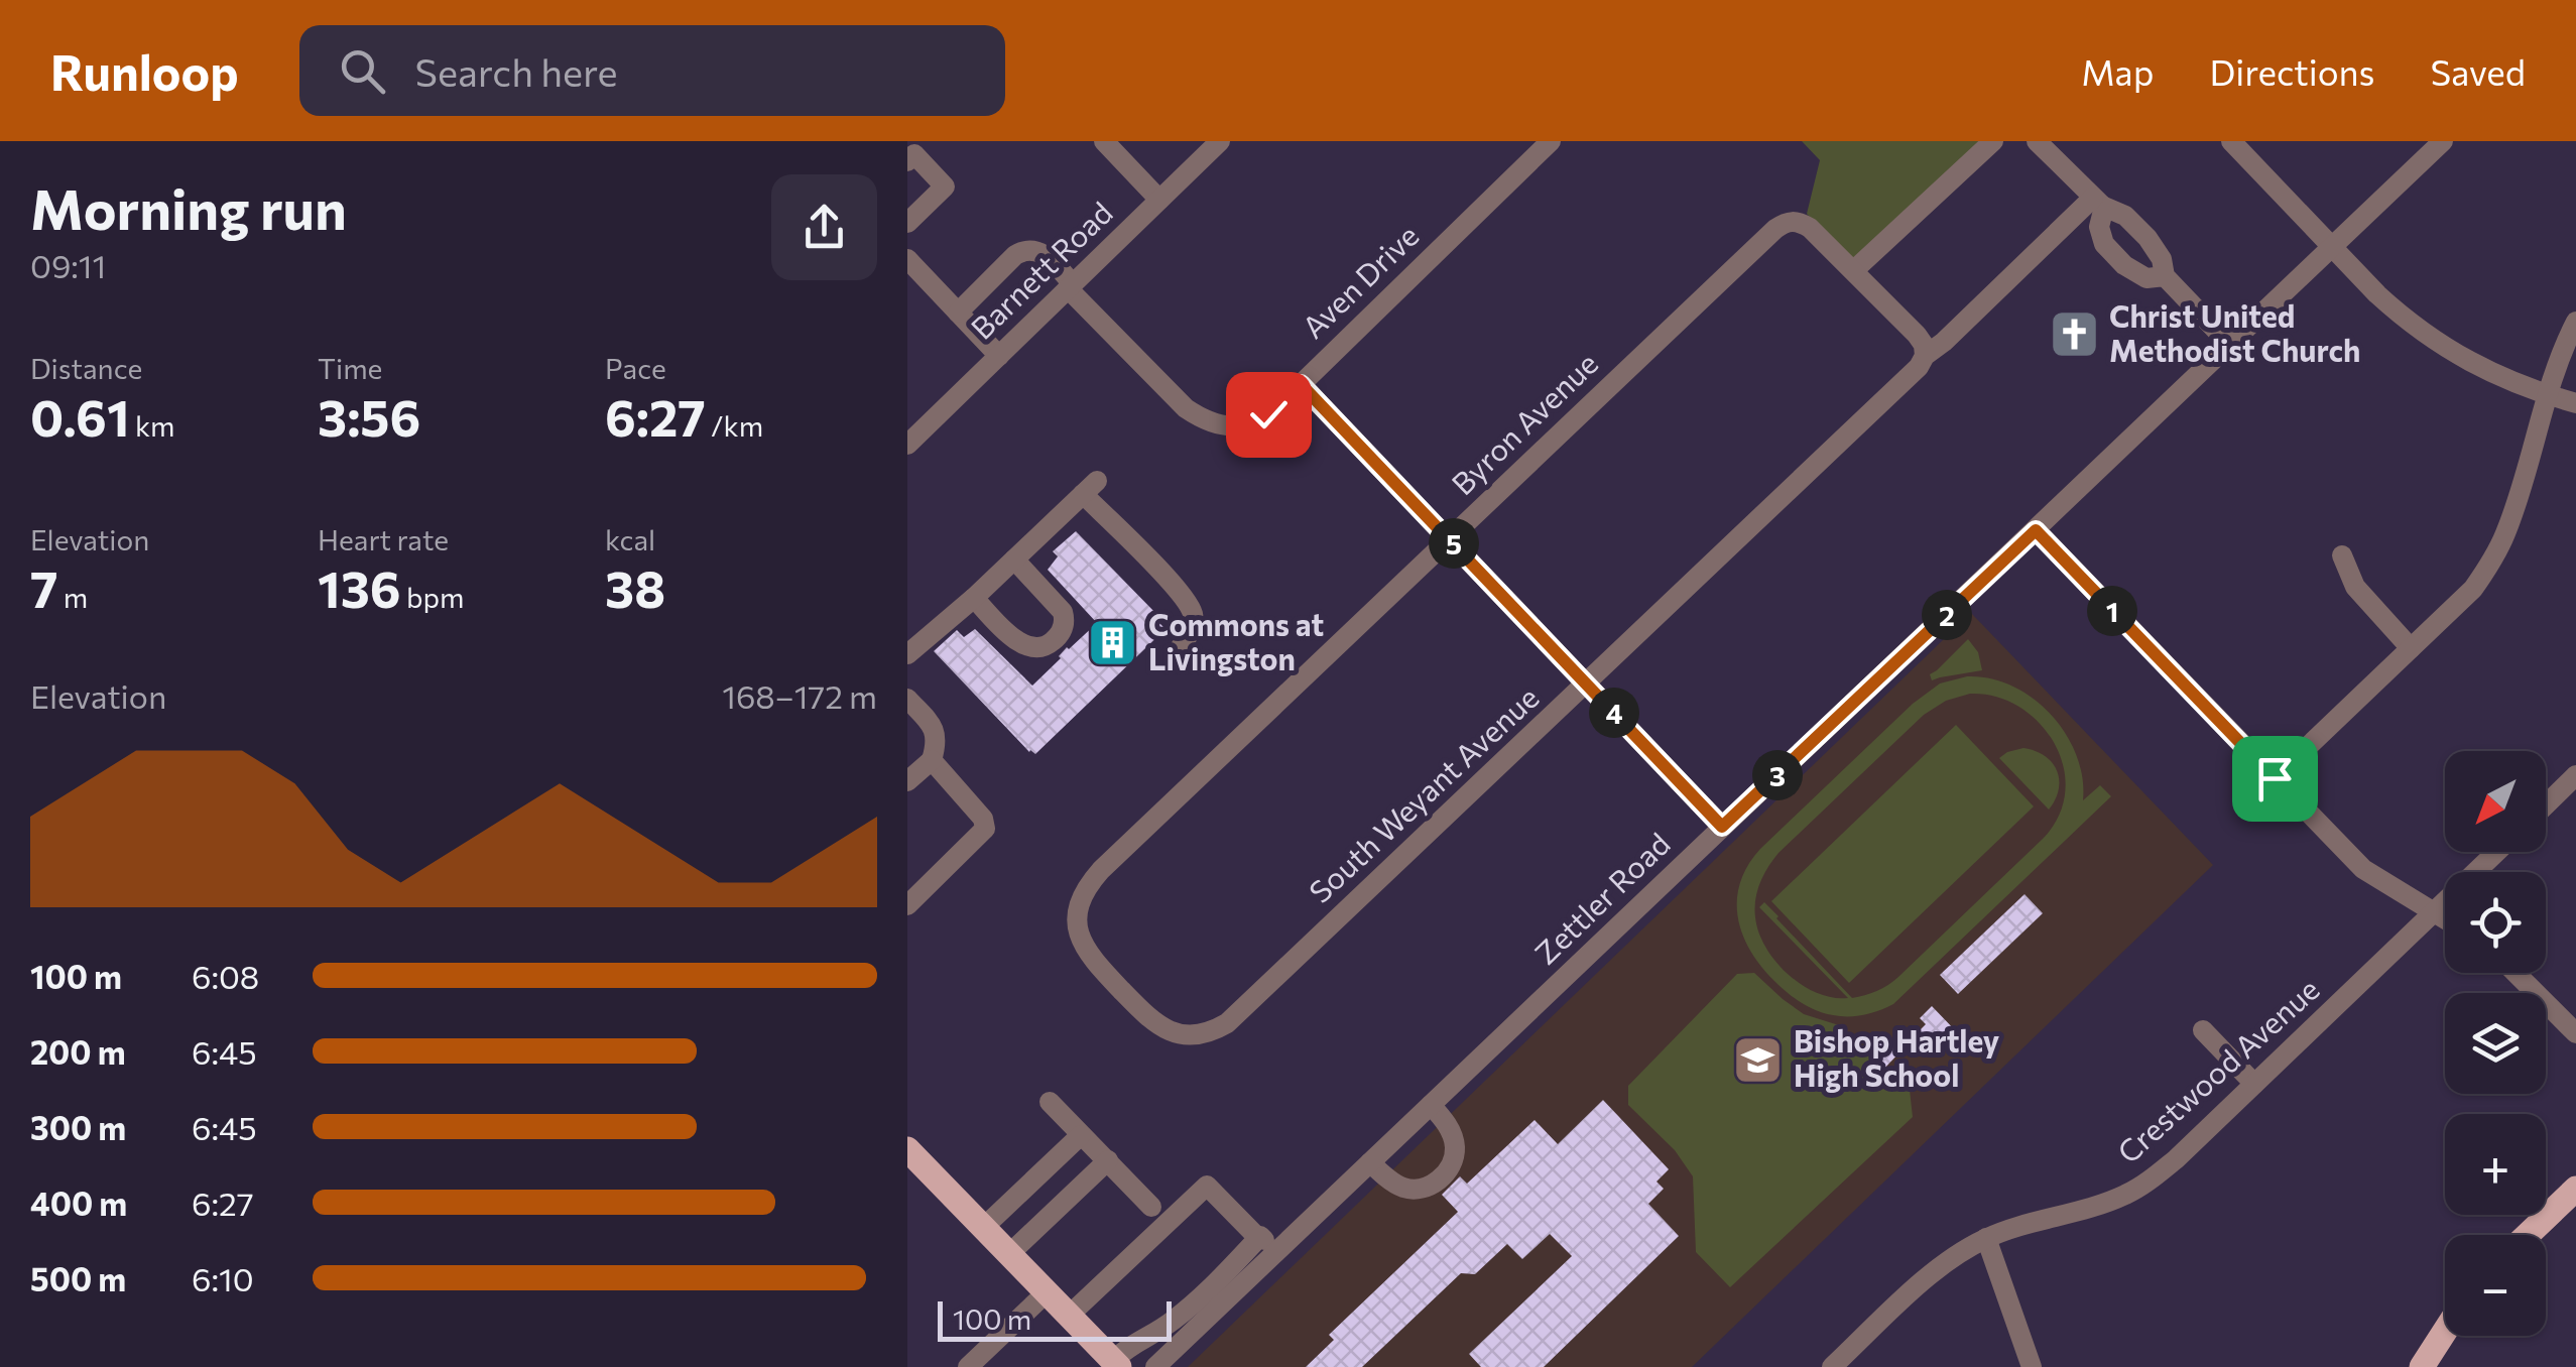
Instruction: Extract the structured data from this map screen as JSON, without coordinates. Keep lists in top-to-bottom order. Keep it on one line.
{"streets":{"street":["Barnett Road","Aven Drive","Byron Avenue","South Weyant Avenue","Zettler Road","Crestwood Avenue"]},"crossings":[["Barnett Road","Aven Drive"],["Byron Avenue","South Weyant Avenue"]],"places":{"church":["Christ United Methodist Church"],"building":["Commons at Livingston"],"school or university":["Bishop Hartley High School"]},"scale_bar":"100 m","north":"bottom left","page":{"header":"Runloop","search":"Search here","nav":["Map","Directions","Saved"],"heading":["Morning run","09:11"],"stats":[["Distance","0.61 km"],["Time","3:56"],["Pace","6:27 /km"],["Elevation","7 m"],["Heart rate","136 bpm"],["kcal","38"]],"pins":["5","1","2","4","3"],"chart":["Elevation","168–172 m"],"map_buttons":["+","−"],"list":[{"name":"100 m","note":"6:08"},{"name":"200 m","note":"6:45"},{"name":"300 m","note":"6:45"},{"name":"400 m","note":"6:27"},{"name":"500 m","note":"6:10"}],"scale":"100 m"}}
